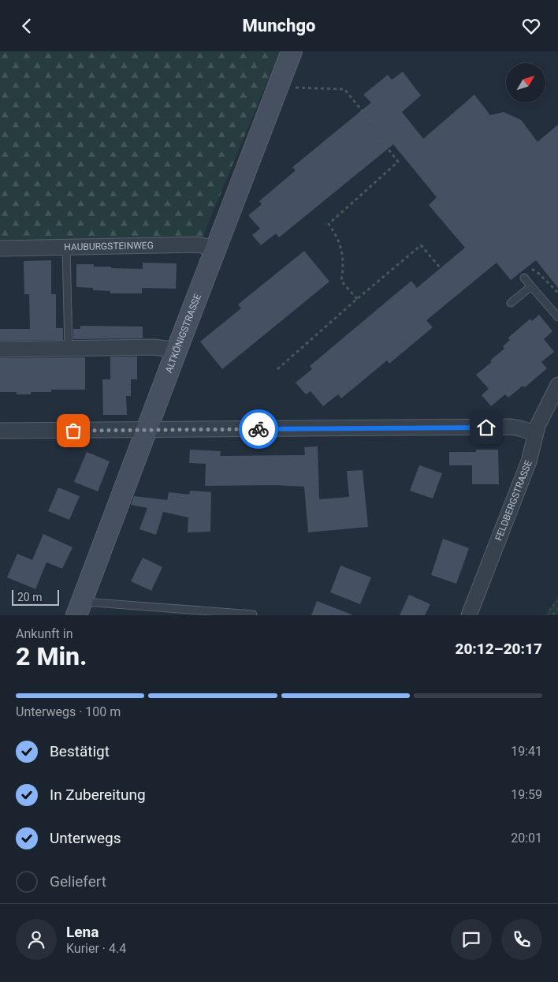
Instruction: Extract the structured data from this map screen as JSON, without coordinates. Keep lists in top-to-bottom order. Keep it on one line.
{"streets":{"street":["HAUBURGSTEINWEG","ALTKÖNIGSTRASSE","FELDBERGSTRASSE"]},"crossings":[["HAUBURGSTEINWEG","ALTKÖNIGSTRASSE"]],"scale_bar":"20 m","north":"top right","page":{"header":"Munchgo","scale":"20 m","heading":["2 Min.","Ankunft in","20:12–20:17"],"panel":["Lena","Kurier · 4.4"],"bar":"Unterwegs · 100 m","list":[["Bestätigt","19:41"],["In Zubereitung","19:59"],["Unterwegs","20:01"],"Geliefert"]}}
